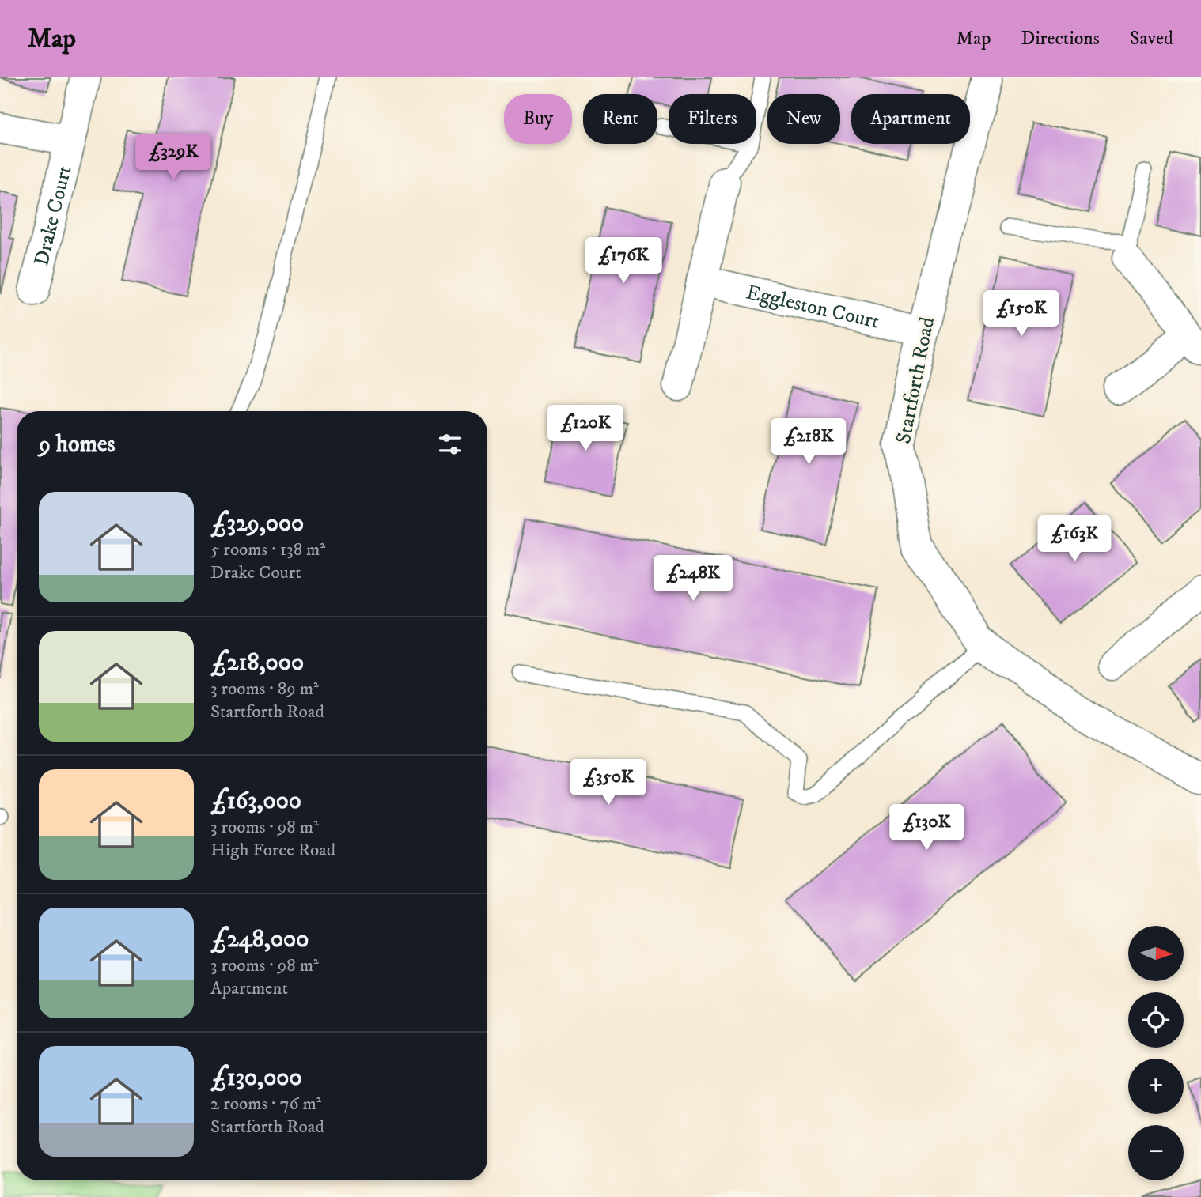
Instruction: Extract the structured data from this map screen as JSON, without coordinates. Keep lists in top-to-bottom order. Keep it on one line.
{"streets":{"street":["Drake Court","Eggleston Court","Startforth Road"]},"crossings":[["Eggleston Court","Startforth Road"]],"north":"right","page":{"header":"Map","nav":["Map","Directions","Saved"],"chip":["Buy","Rent","Filters","New","Apartment"],"price":["£329K","£176K","£150K","£120K","£218K","£163K","£248K","£350K","£130K"],"heading":"9 homes","list":[{"name":"£329,000","note":"5 rooms · 138 m² · Drake Court"},{"name":"£218,000","note":"3 rooms · 89 m² · Startforth Road"},{"name":"£163,000","note":"3 rooms · 98 m² · High Force Road"},{"name":"£248,000","note":"3 rooms · 98 m² · Apartment"},{"name":"£130,000","note":"2 rooms · 76 m² · Startforth Road"}],"map_buttons":["+","−"]}}
